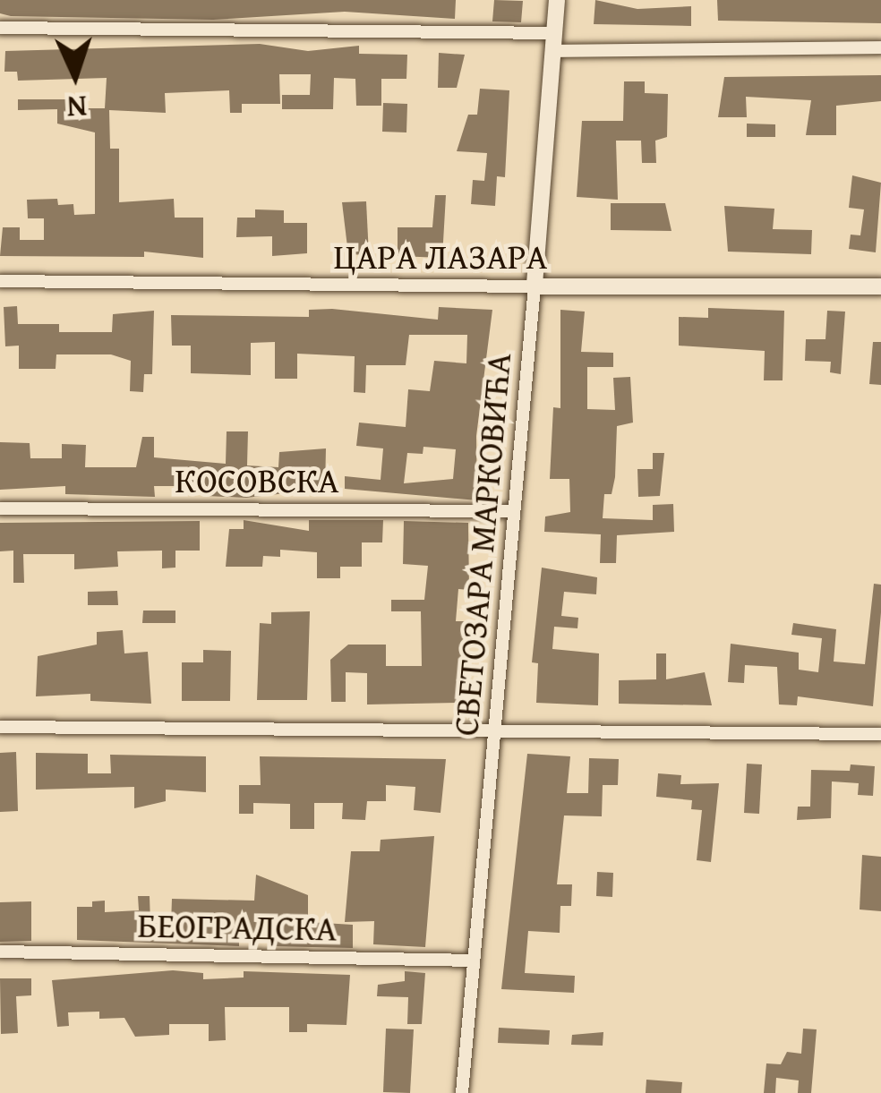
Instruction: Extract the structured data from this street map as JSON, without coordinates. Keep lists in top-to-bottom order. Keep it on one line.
{"streets":{"street":["ЦАРА ЛАЗАРА","КОСОВСКА","СВЕТОЗАРА МАРКОВИЋА","БЕОГРАДСКА"]},"crossings":[["ЦАРА ЛАЗАРА","СВЕТОЗАРА МАРКОВИЋА"],["КОСОВСКА","СВЕТОЗАРА МАРКОВИЋА"],["СВЕТОЗАРА МАРКОВИЋА","БЕОГРАДСКА"]],"north":"bottom"}
